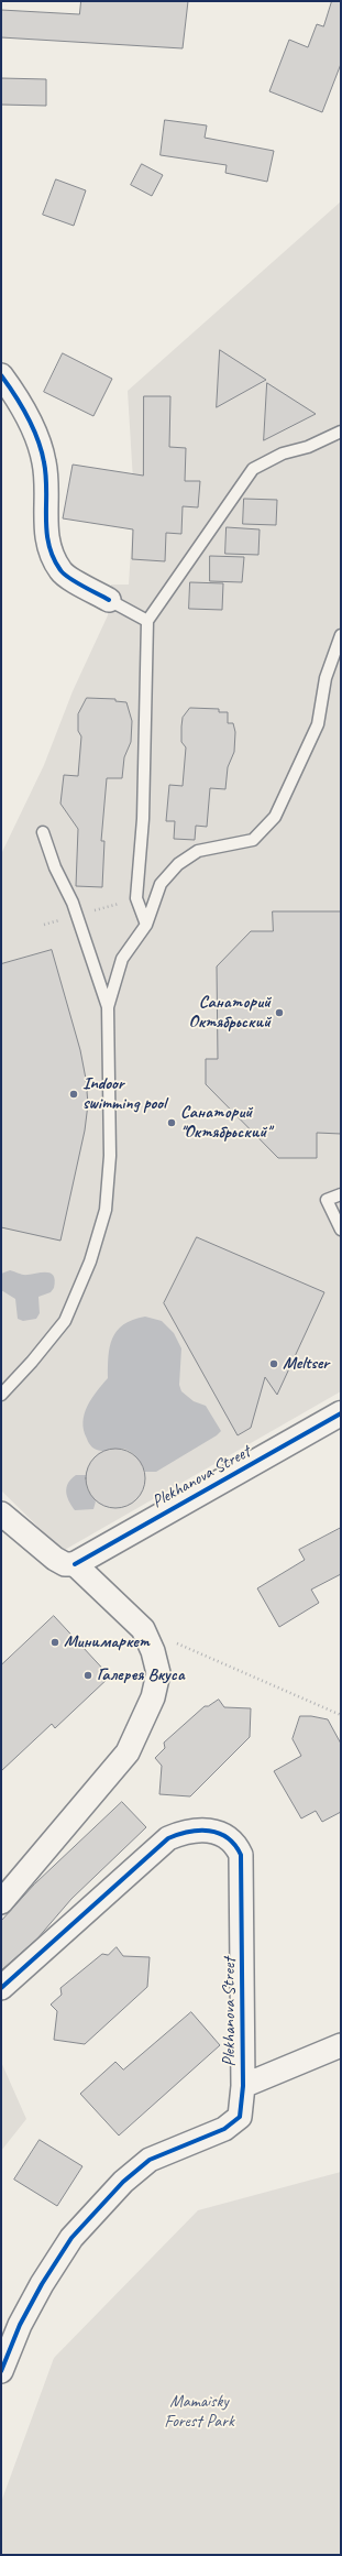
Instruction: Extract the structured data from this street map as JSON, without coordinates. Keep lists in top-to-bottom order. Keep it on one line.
{"streets":{"street":["Plekhanova Street"]},"parks":["Mamaisky Forest Park"],"places":["Санаторий Октябрьский","Indoor swimming pool","Санаторий \"Октябрьский\"","Meltser","Минимаркет","Галерея Вкуса"]}
